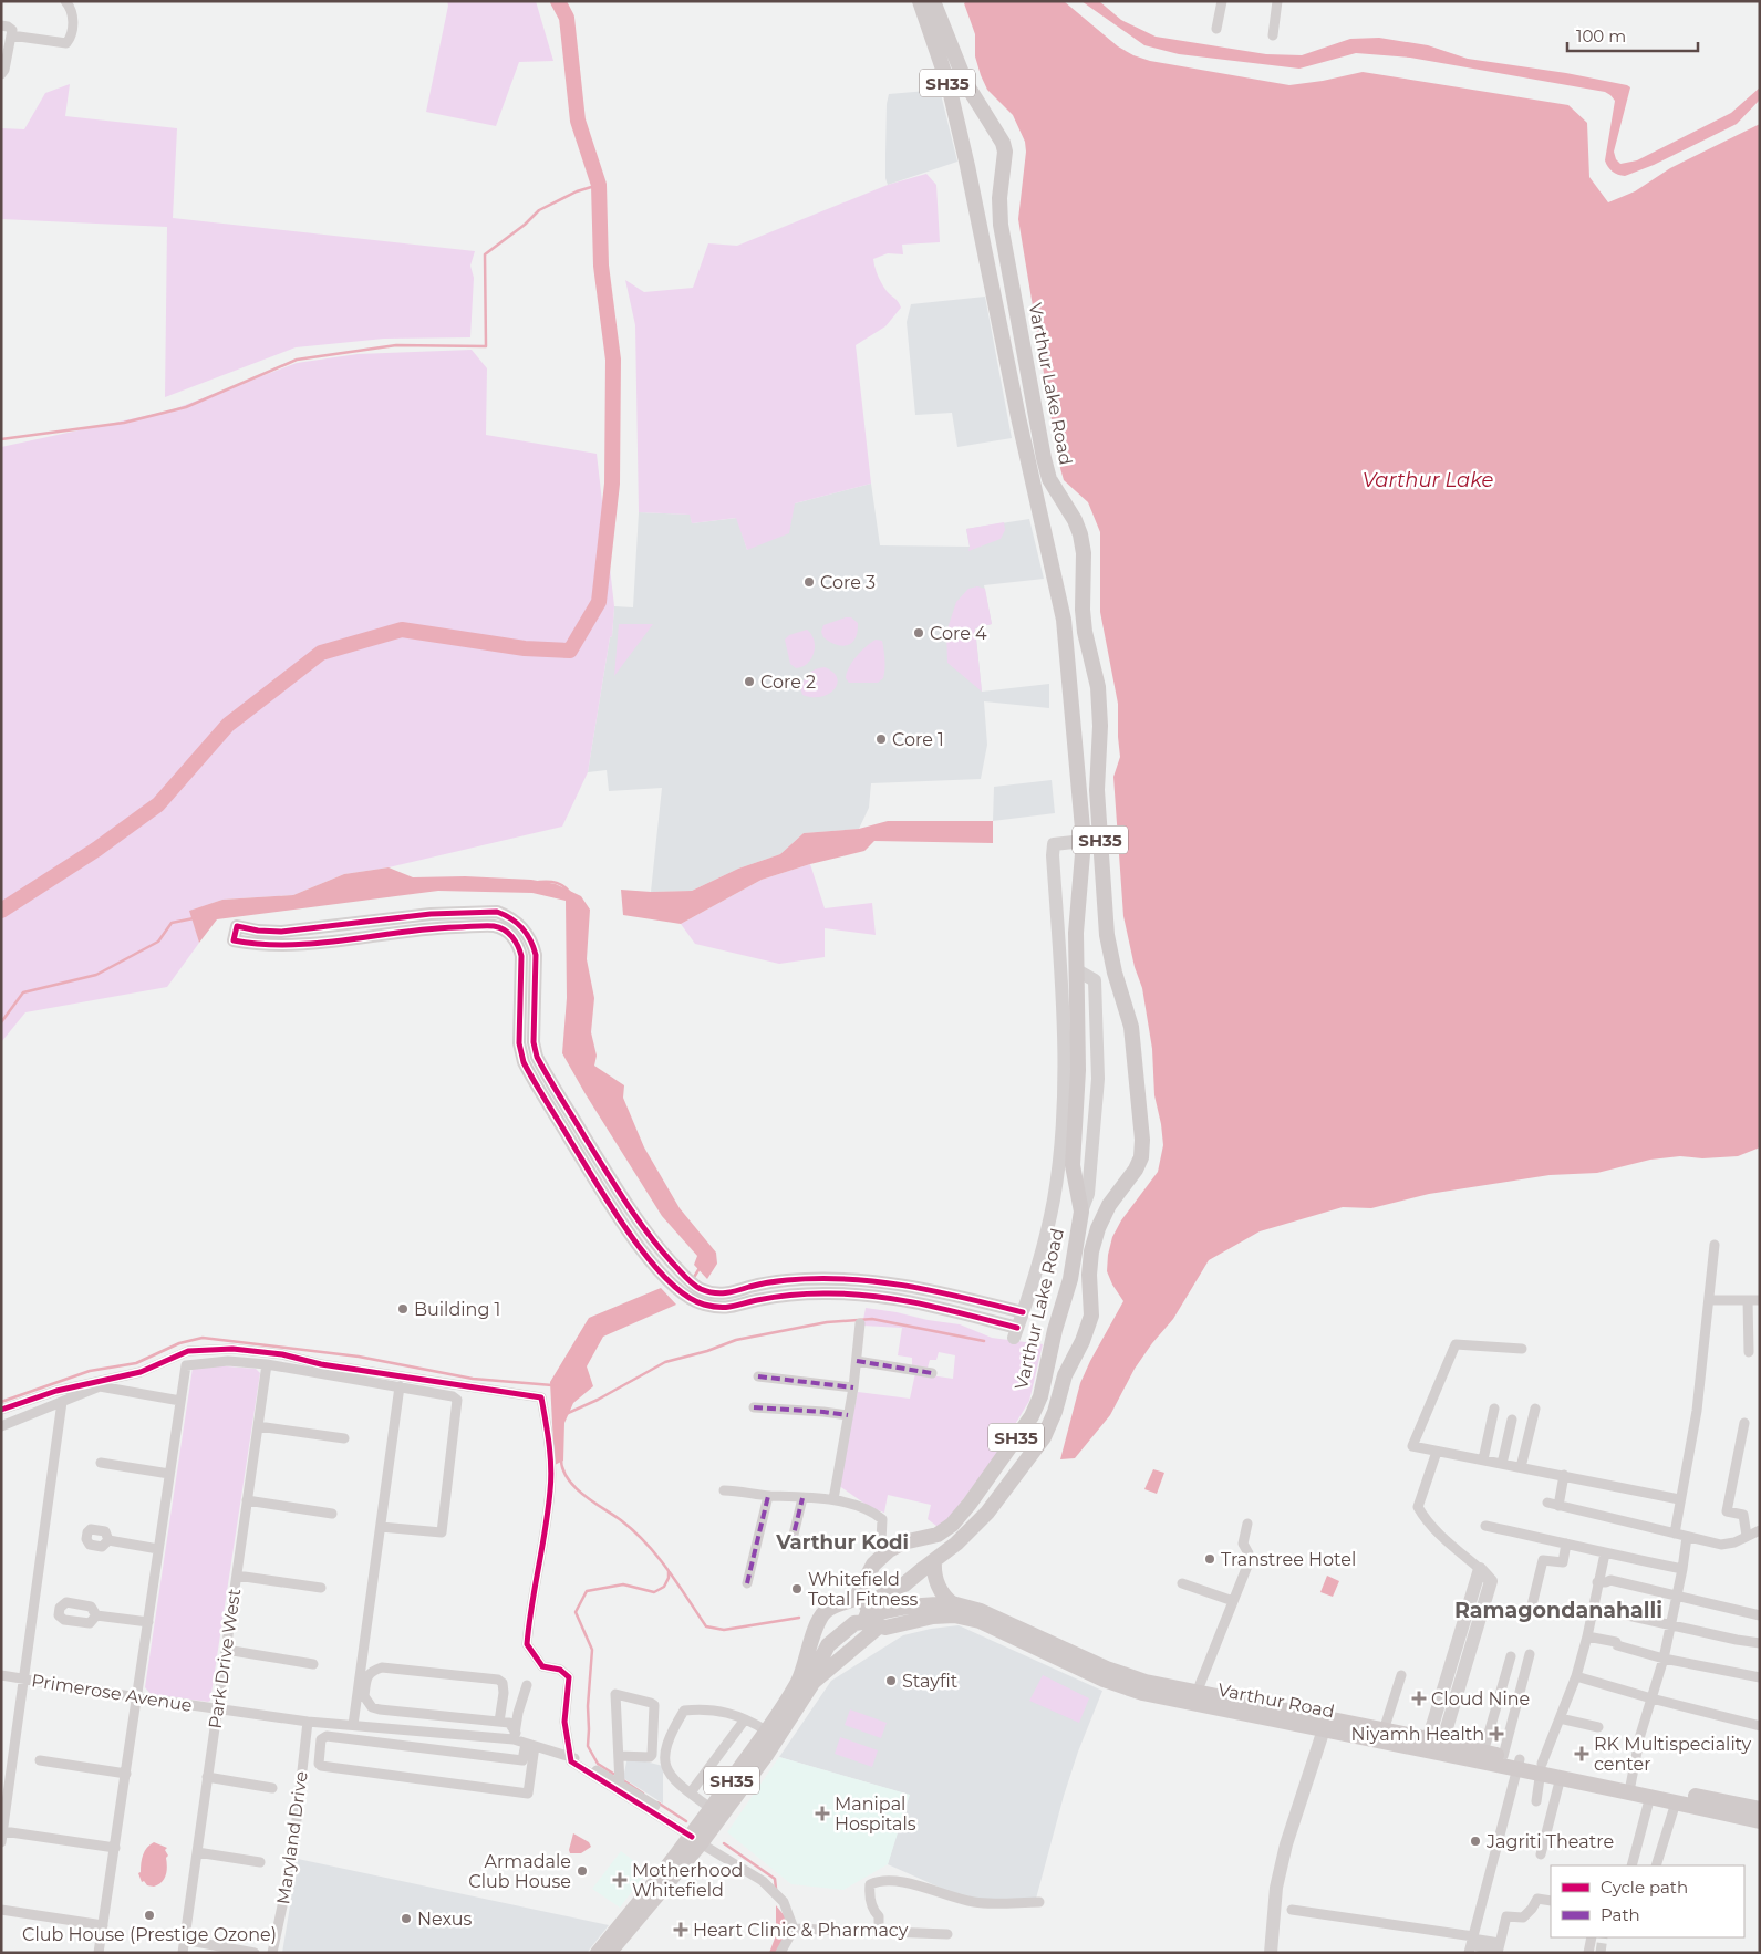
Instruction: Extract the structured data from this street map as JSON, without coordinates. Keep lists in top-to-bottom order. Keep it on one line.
{"streets":{"main road":["SH35","Varthur Lake Road","Varthur Road"],"street":["Park Drive West","Primerose Avenue","Maryland Drive"]},"crossings":[["SH35","Varthur Lake Road"],["SH35","Varthur Road"],["Varthur Lake Road","Varthur Road"],["Park Drive West","Primerose Avenue"],["Primerose Avenue","Maryland Drive"]],"districts":["Varthur Kodi","Ramagondanahalli"],"water":["Varthur Lake"],"places":{"other":["Core 3","Core 4","Core 2","Core 1","Building 1","Transtree Hotel","Whitefield Total Fitness","Stayfit","Jagriti Theatre","Armadale Club House","Club House (Prestige Ozone)","Nexus"],"health":["Cloud Nine","Niyamh Health","RK Multispeciality center","Manipal Hospitals","Motherhood Whitefield","Heart Clinic & Pharmacy"]},"legend":["Cycle path","Path"],"scale_bar":"100 m"}
